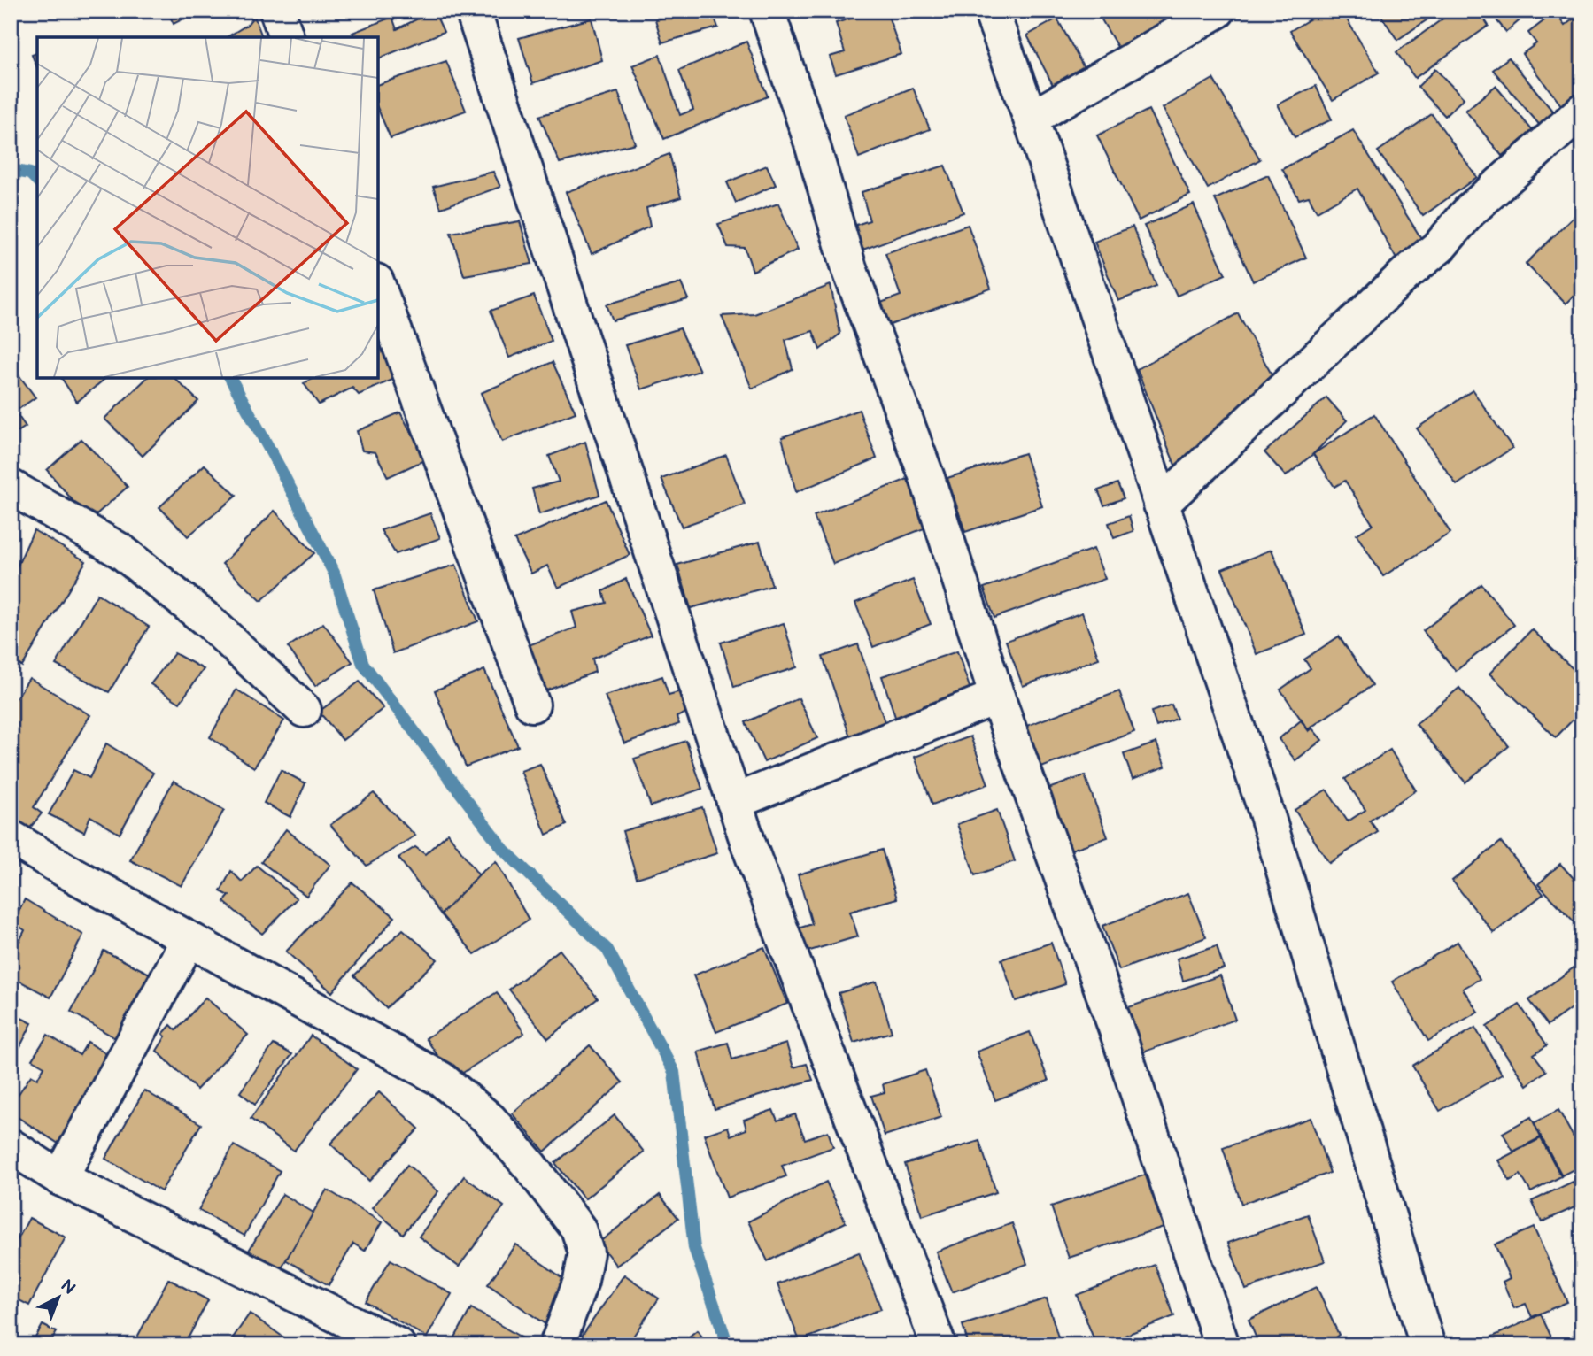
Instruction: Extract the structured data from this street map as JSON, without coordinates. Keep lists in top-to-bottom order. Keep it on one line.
{"north":"top right"}
